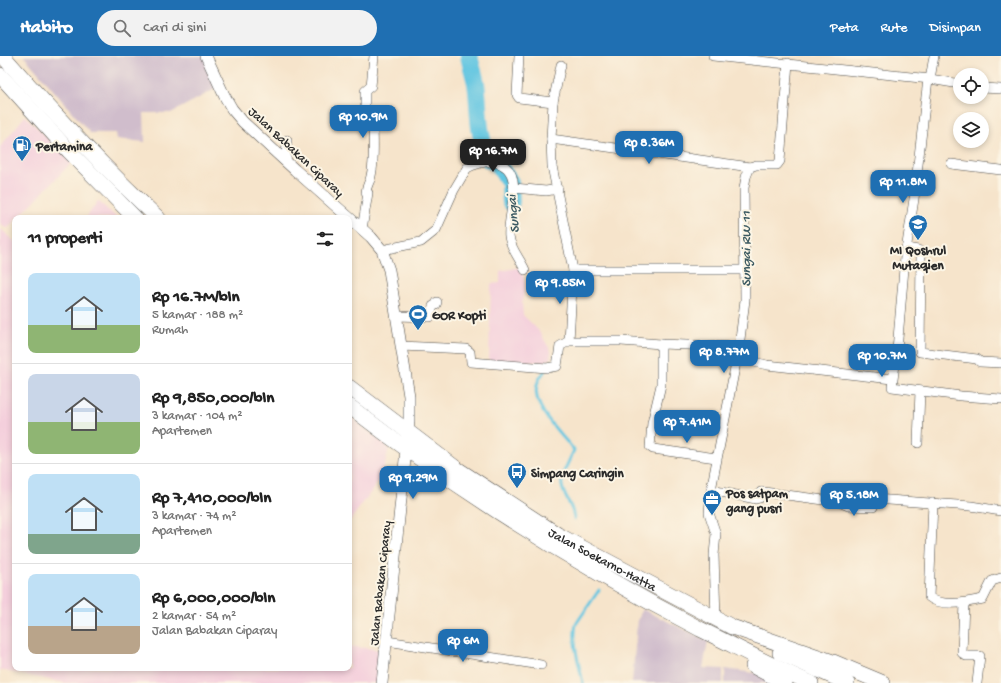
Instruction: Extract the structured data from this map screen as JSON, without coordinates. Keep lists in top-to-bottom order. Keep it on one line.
{"streets":{"highway":["Jalan Soekarno-Hatta"],"street":["Jalan Babakan Ciparay"]},"crossings":[["Jalan Babakan Ciparay","Jalan Soekarno-Hatta"]],"water":["Sungai","Sungai RW 11"],"places":{"fuel station":["Pertamina"],"school or university":["MI Qoshrul Mutaqien"],"sports":["GOR Kopti"],"bus stop":["Simpang Caringin"],"office":["Pos satpam gang pusri"]},"page":{"header":"Habito","search":"Cari di sini","nav":["Peta","Rute","Disimpan"],"price":["Rp 10.9M","Rp 8.36M","Rp 16.7M","Rp 11.8M","Rp 9.85M","Rp 8.77M","Rp 10.7M","Rp 7.41M","Rp 9.29M","Rp 5.18M","Rp 6M"],"heading":"11 properti","list":[{"name":"Rp 16.7M/bln","note":"5 kamar · 188 m² · Rumah"},{"name":"Rp 9,850,000/bln","note":"3 kamar · 104 m² · Apartemen"},{"name":"Rp 7,410,000/bln","note":"3 kamar · 74 m² · Apartemen"},{"name":"Rp 6,000,000/bln","note":"2 kamar · 54 m² · Jalan Babakan Ciparay"}]}}
